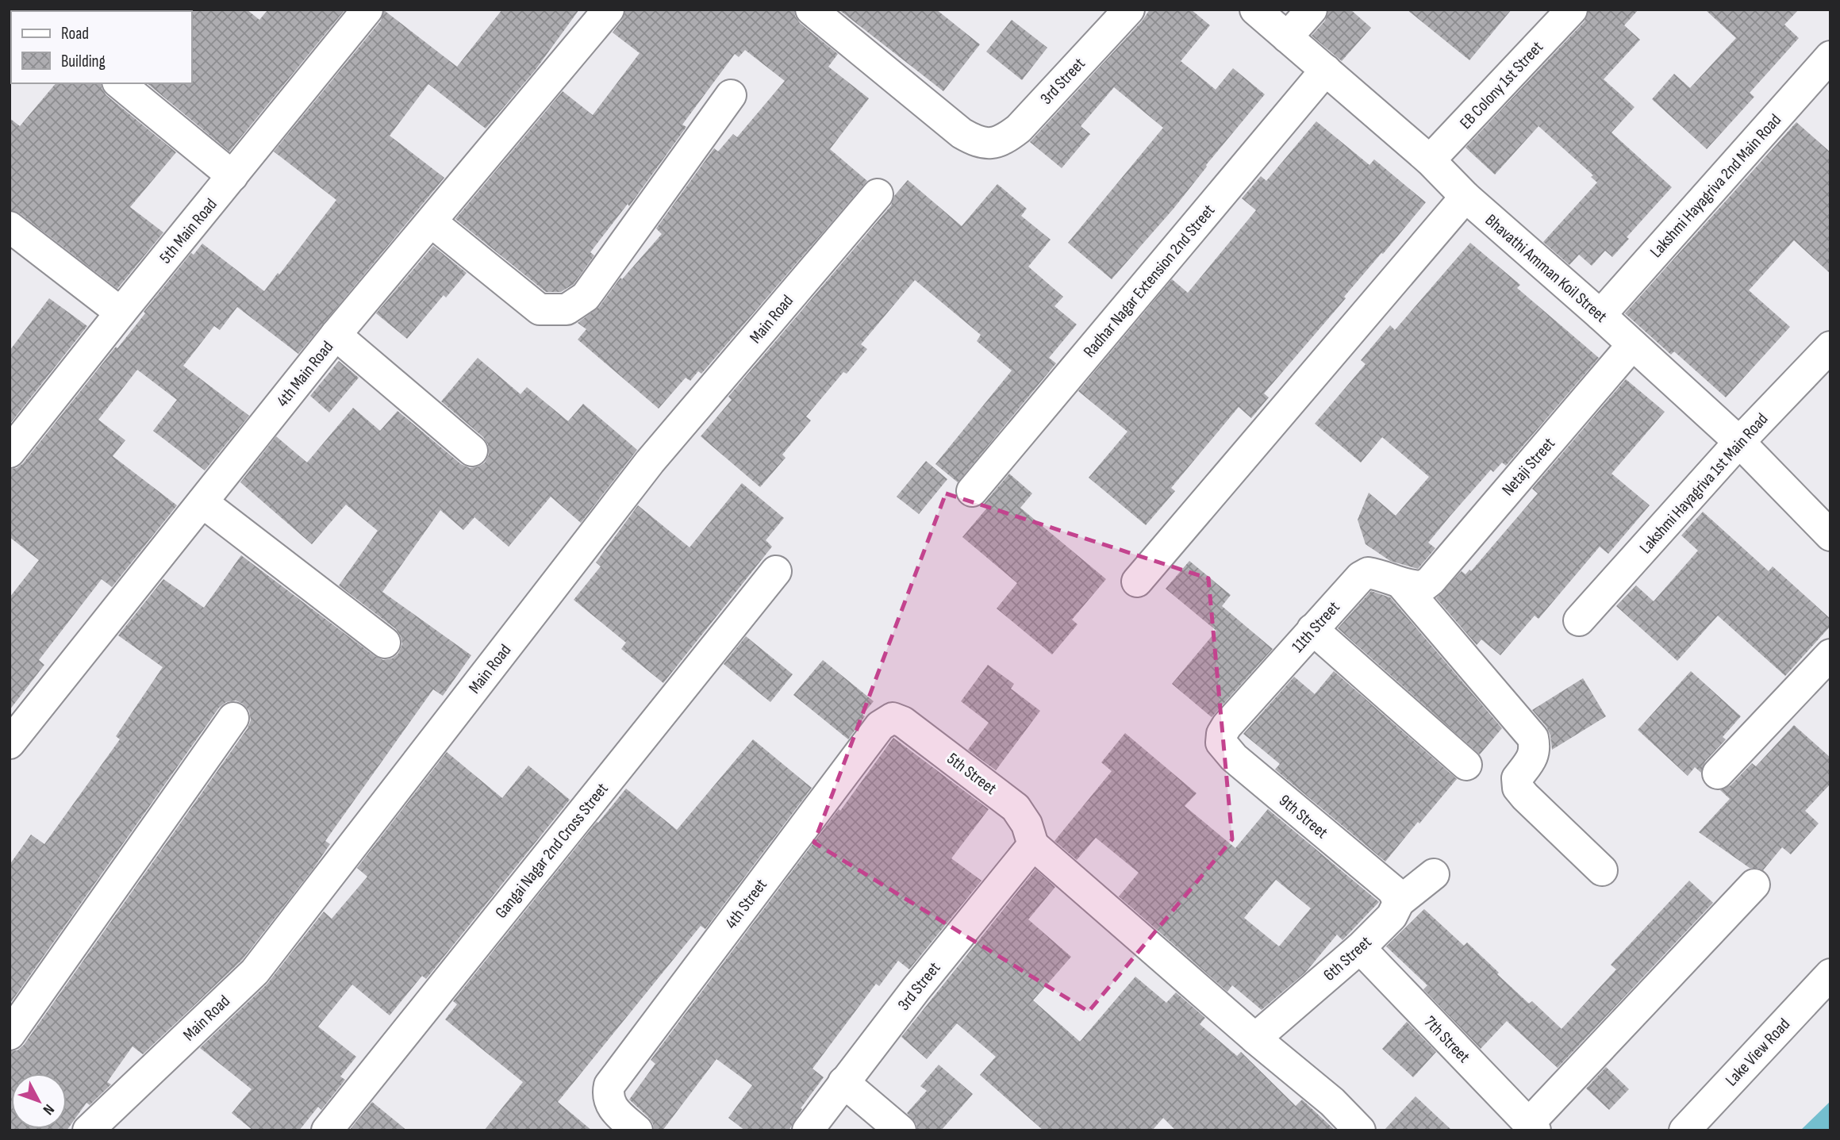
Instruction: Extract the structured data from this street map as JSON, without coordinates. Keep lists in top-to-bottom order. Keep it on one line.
{"streets":{"street":["3rd Street","EB Colony 1st Street","Lakshmi Hayagriva 2nd Main Road","5th Main Road","Bhavathi Amman Koil Street","Radhar Nagar Extension 2nd Street","Main Road","4th Main Road","Netaji Street","Lakshmi Hayagriva 1st Main Road","11th Street","5th Street","9th Street","Gangai Nagar 2nd Cross Street","4th Street","6th Street","7th Street","Lake View Road"]},"crossings":[["3rd Street","5th Street"],["EB Colony 1st Street","Bhavathi Amman Koil Street"],["Lakshmi Hayagriva 2nd Main Road","Bhavathi Amman Koil Street"],["Bhavathi Amman Koil Street","Radhar Nagar Extension 2nd Street"],["Bhavathi Amman Koil Street","Netaji Street"],["Bhavathi Amman Koil Street","Lakshmi Hayagriva 1st Main Road"],["Netaji Street","11th Street"],["11th Street","9th Street"],["5th Street","4th Street"],["9th Street","6th Street"],["6th Street","7th Street"]],"legend":["Road","Building"],"north":"bottom right"}
